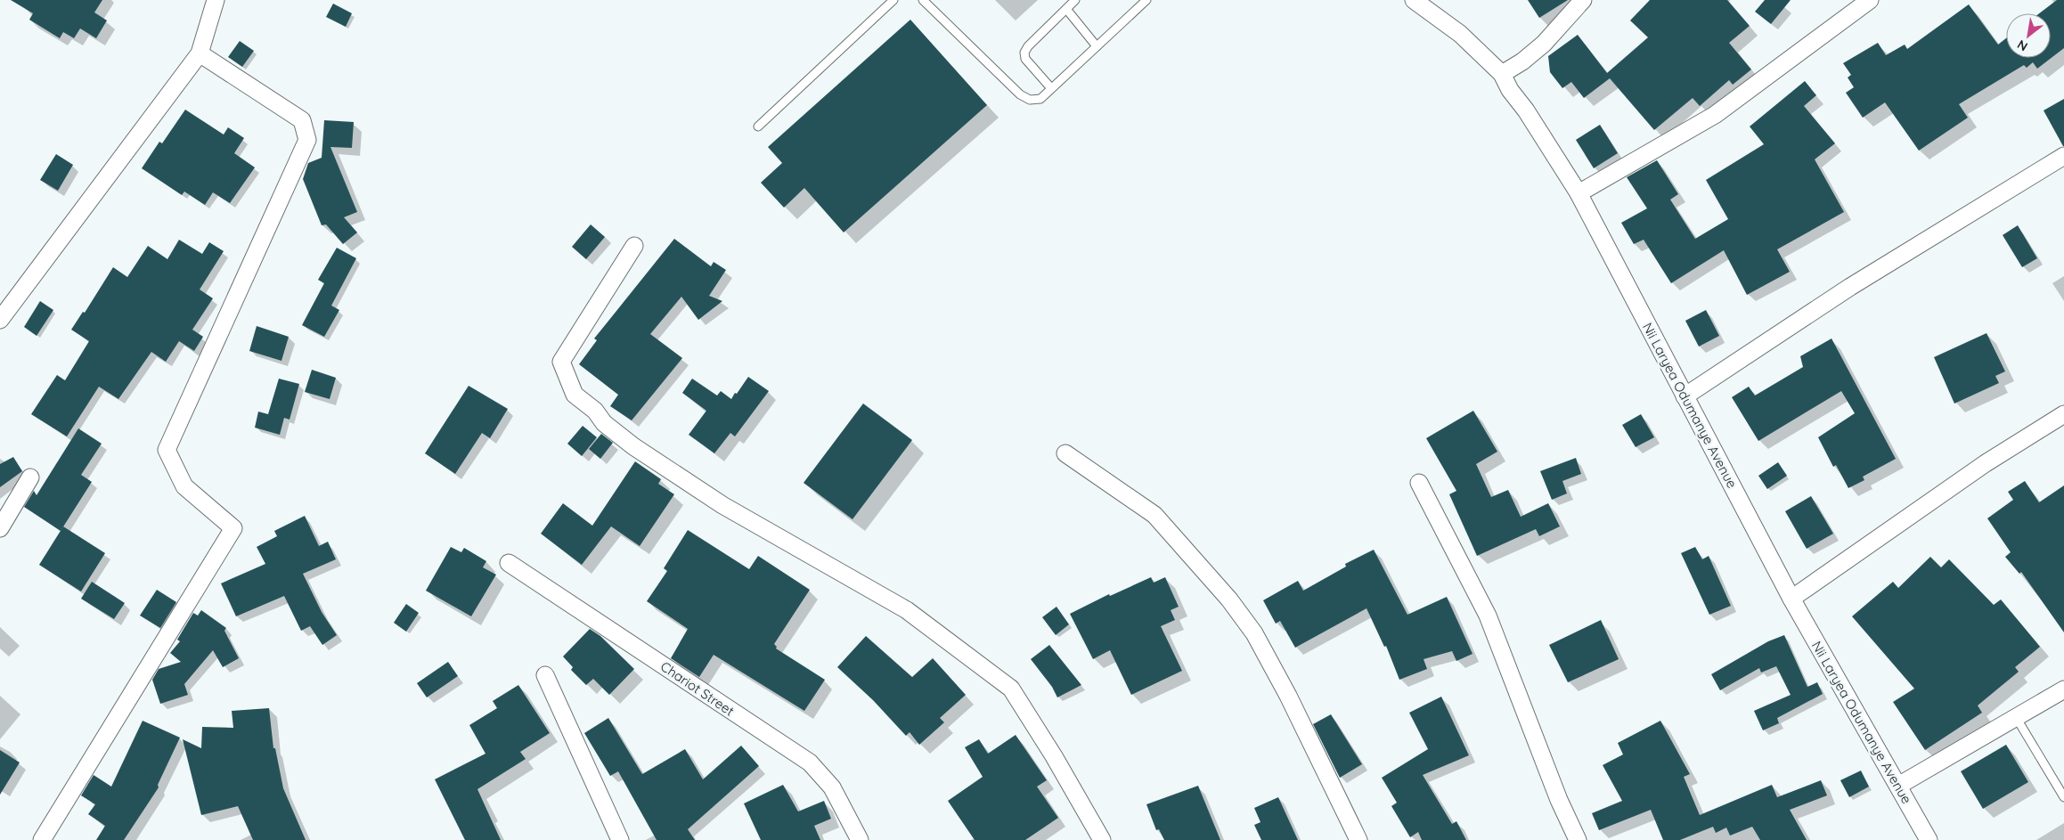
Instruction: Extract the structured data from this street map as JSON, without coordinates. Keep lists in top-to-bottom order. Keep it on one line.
{"streets":{"street":["Nii Laryea Odumanye Avenue","Chariot Street"]},"north":"bottom left"}
